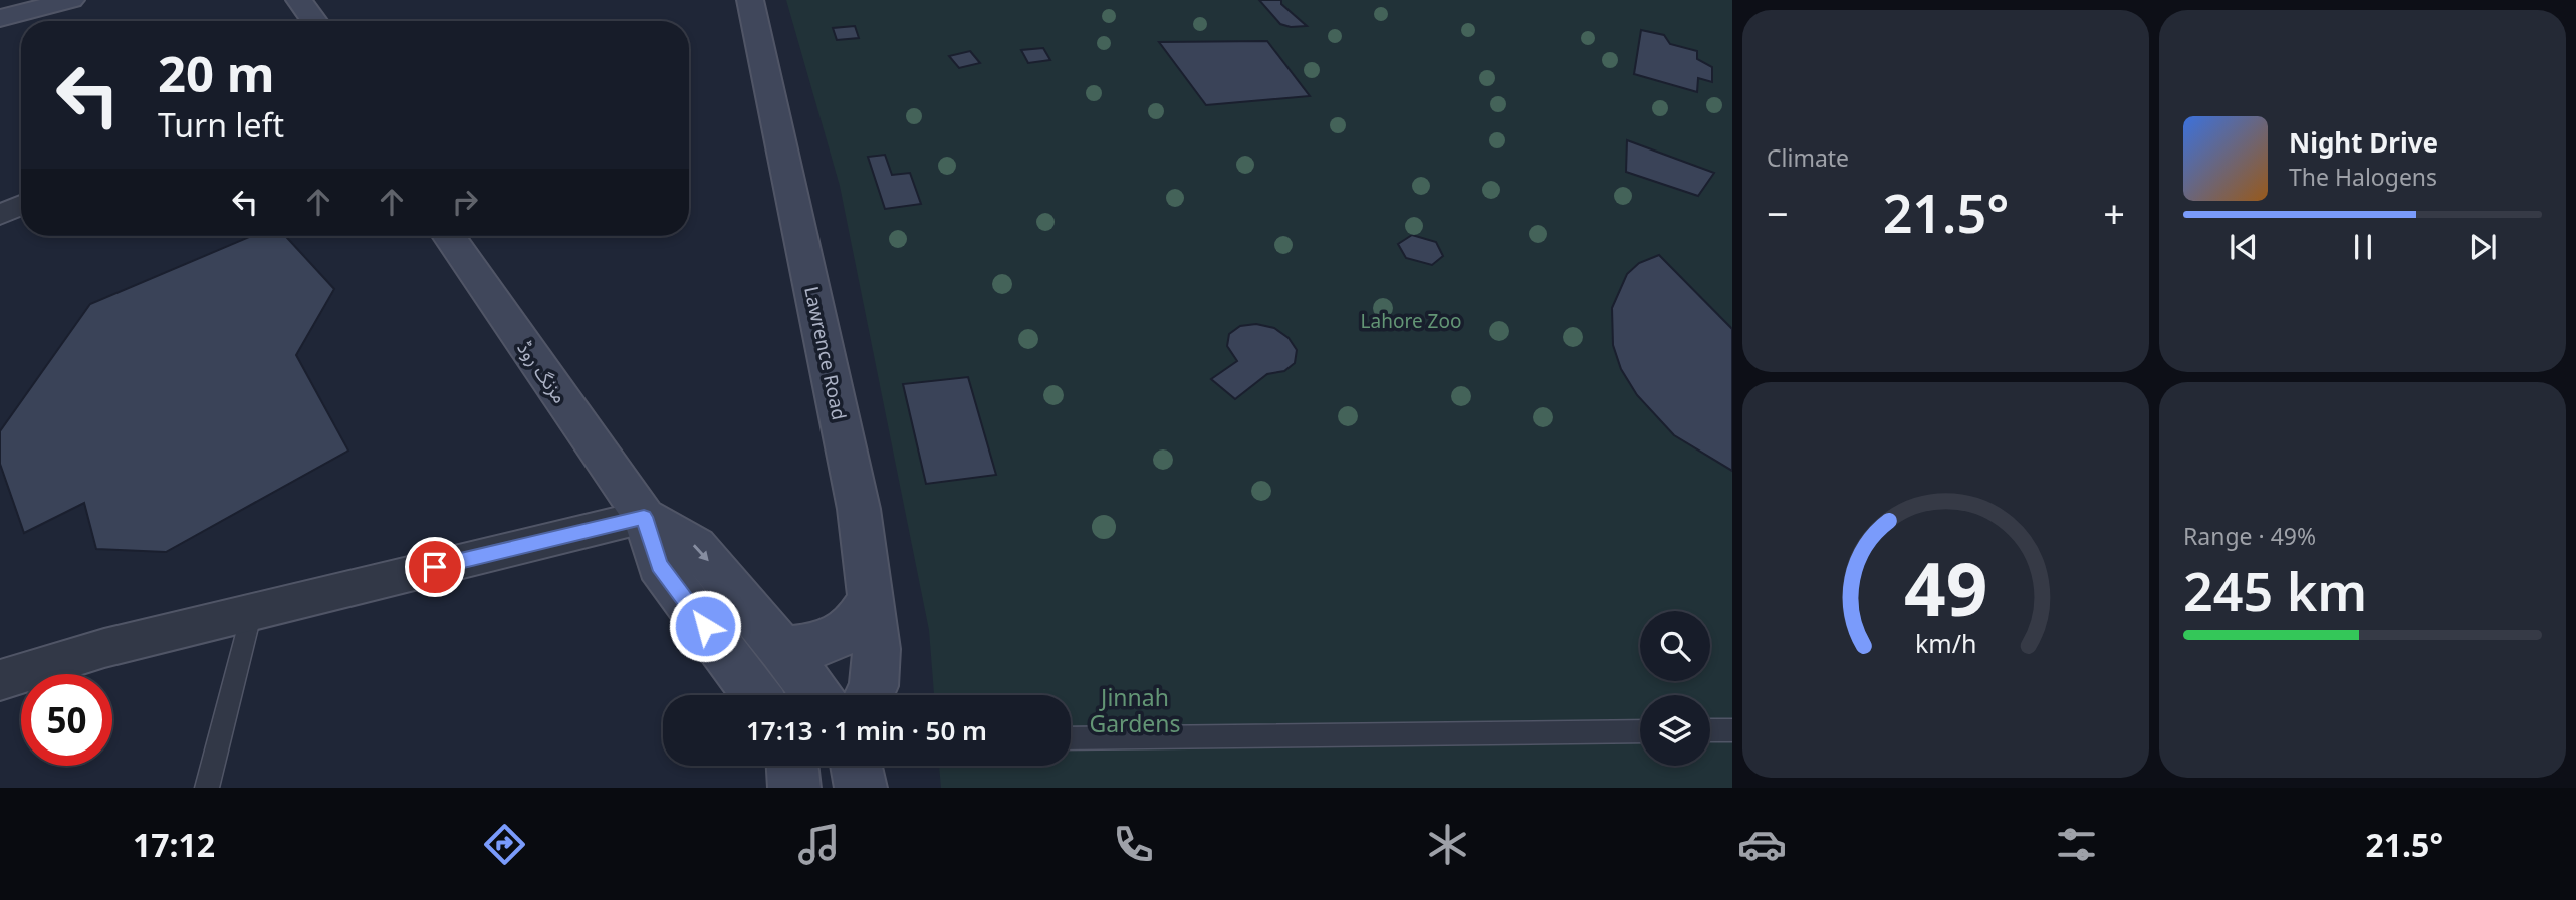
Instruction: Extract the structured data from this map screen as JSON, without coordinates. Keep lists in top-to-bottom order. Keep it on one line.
{"streets":{"main road":["Lawrence Road","مزنگ روڈ"]},"parks":["Lahore Zoo","Jinnah Gardens"],"page":{"tile":["Climate",["Range · 49%","245 km"]],"turn":["20 m","Turn left"],"song":["Night Drive","The Halogens"],"heat":["−","21.5°","+"],"limit":"50","trip":"17:13 · 1 min · 50 m","tabs":["17:12","21.5°"],"gauge":["49","km/h"]}}
